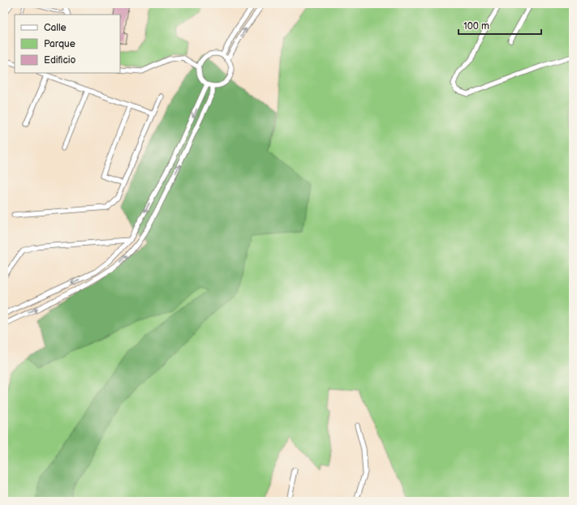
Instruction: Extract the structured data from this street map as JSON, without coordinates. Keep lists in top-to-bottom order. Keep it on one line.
{"legend":["Calle","Parque","Edificio"],"scale_bar":"100 m"}
